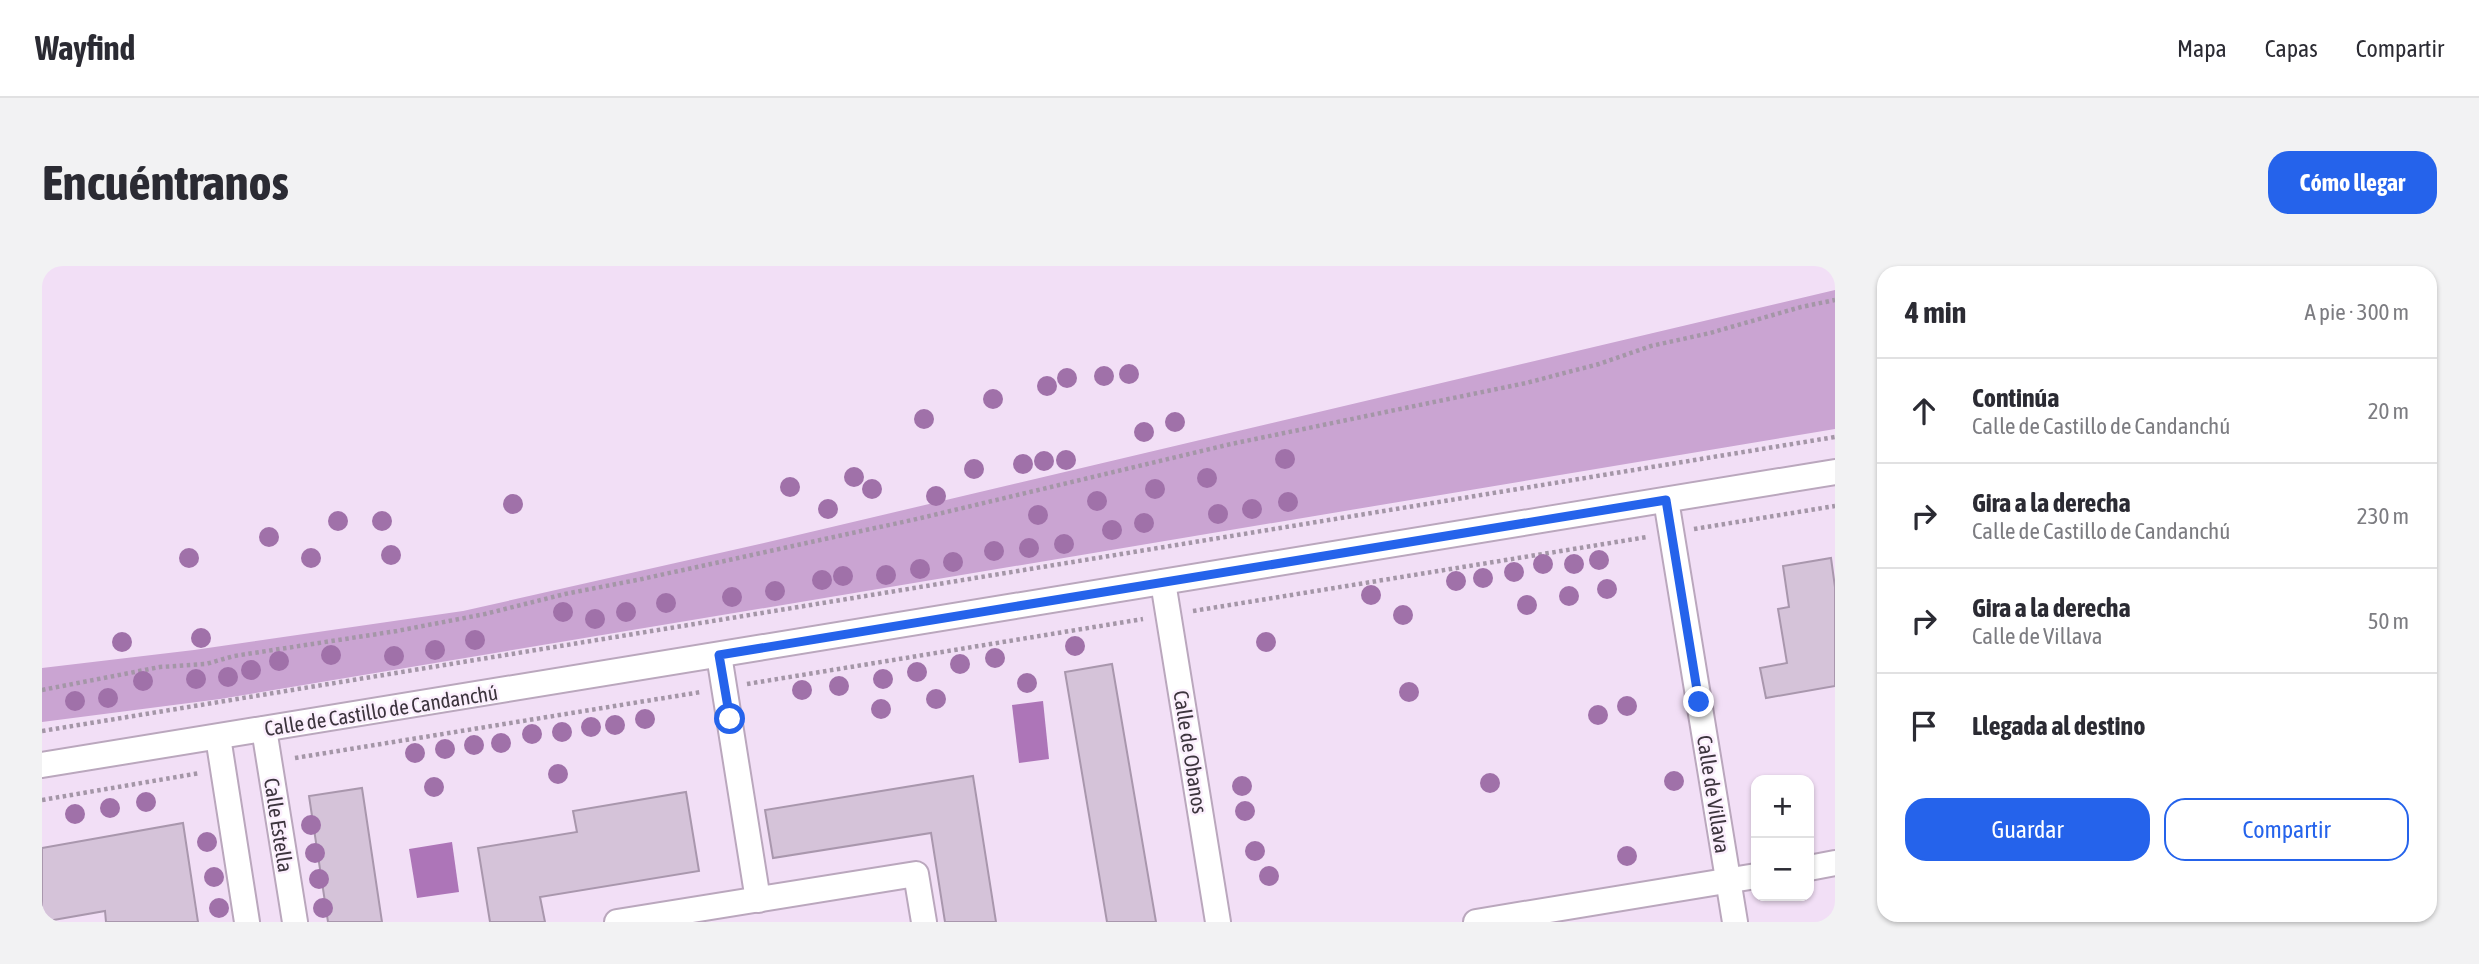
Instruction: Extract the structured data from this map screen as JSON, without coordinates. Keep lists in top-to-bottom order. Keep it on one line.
{"streets":{"street":["Calle de Castillo de Candanchú","Calle de Obanos","Calle de Villava","Calle Estella"]},"crossings":[["Calle de Castillo de Candanchú","Calle de Obanos"],["Calle de Castillo de Candanchú","Calle de Villava"],["Calle de Castillo de Candanchú","Calle Estella"]],"page":{"header":"Wayfind","nav":["Mapa","Capas","Compartir"],"buttons":["Cómo llegar",["Guardar","Compartir"]],"title":"Encuéntranos","heading":["4 min","A pie · 300 m"],"list":[["Continúa","Calle de Castillo de Candanchú","20 m"],["Gira a la derecha","Calle de Castillo de Candanchú","230 m"],["Gira a la derecha","Calle de Villava","50 m"],"Llegada al destino"],"map_buttons":["+","−"]}}
